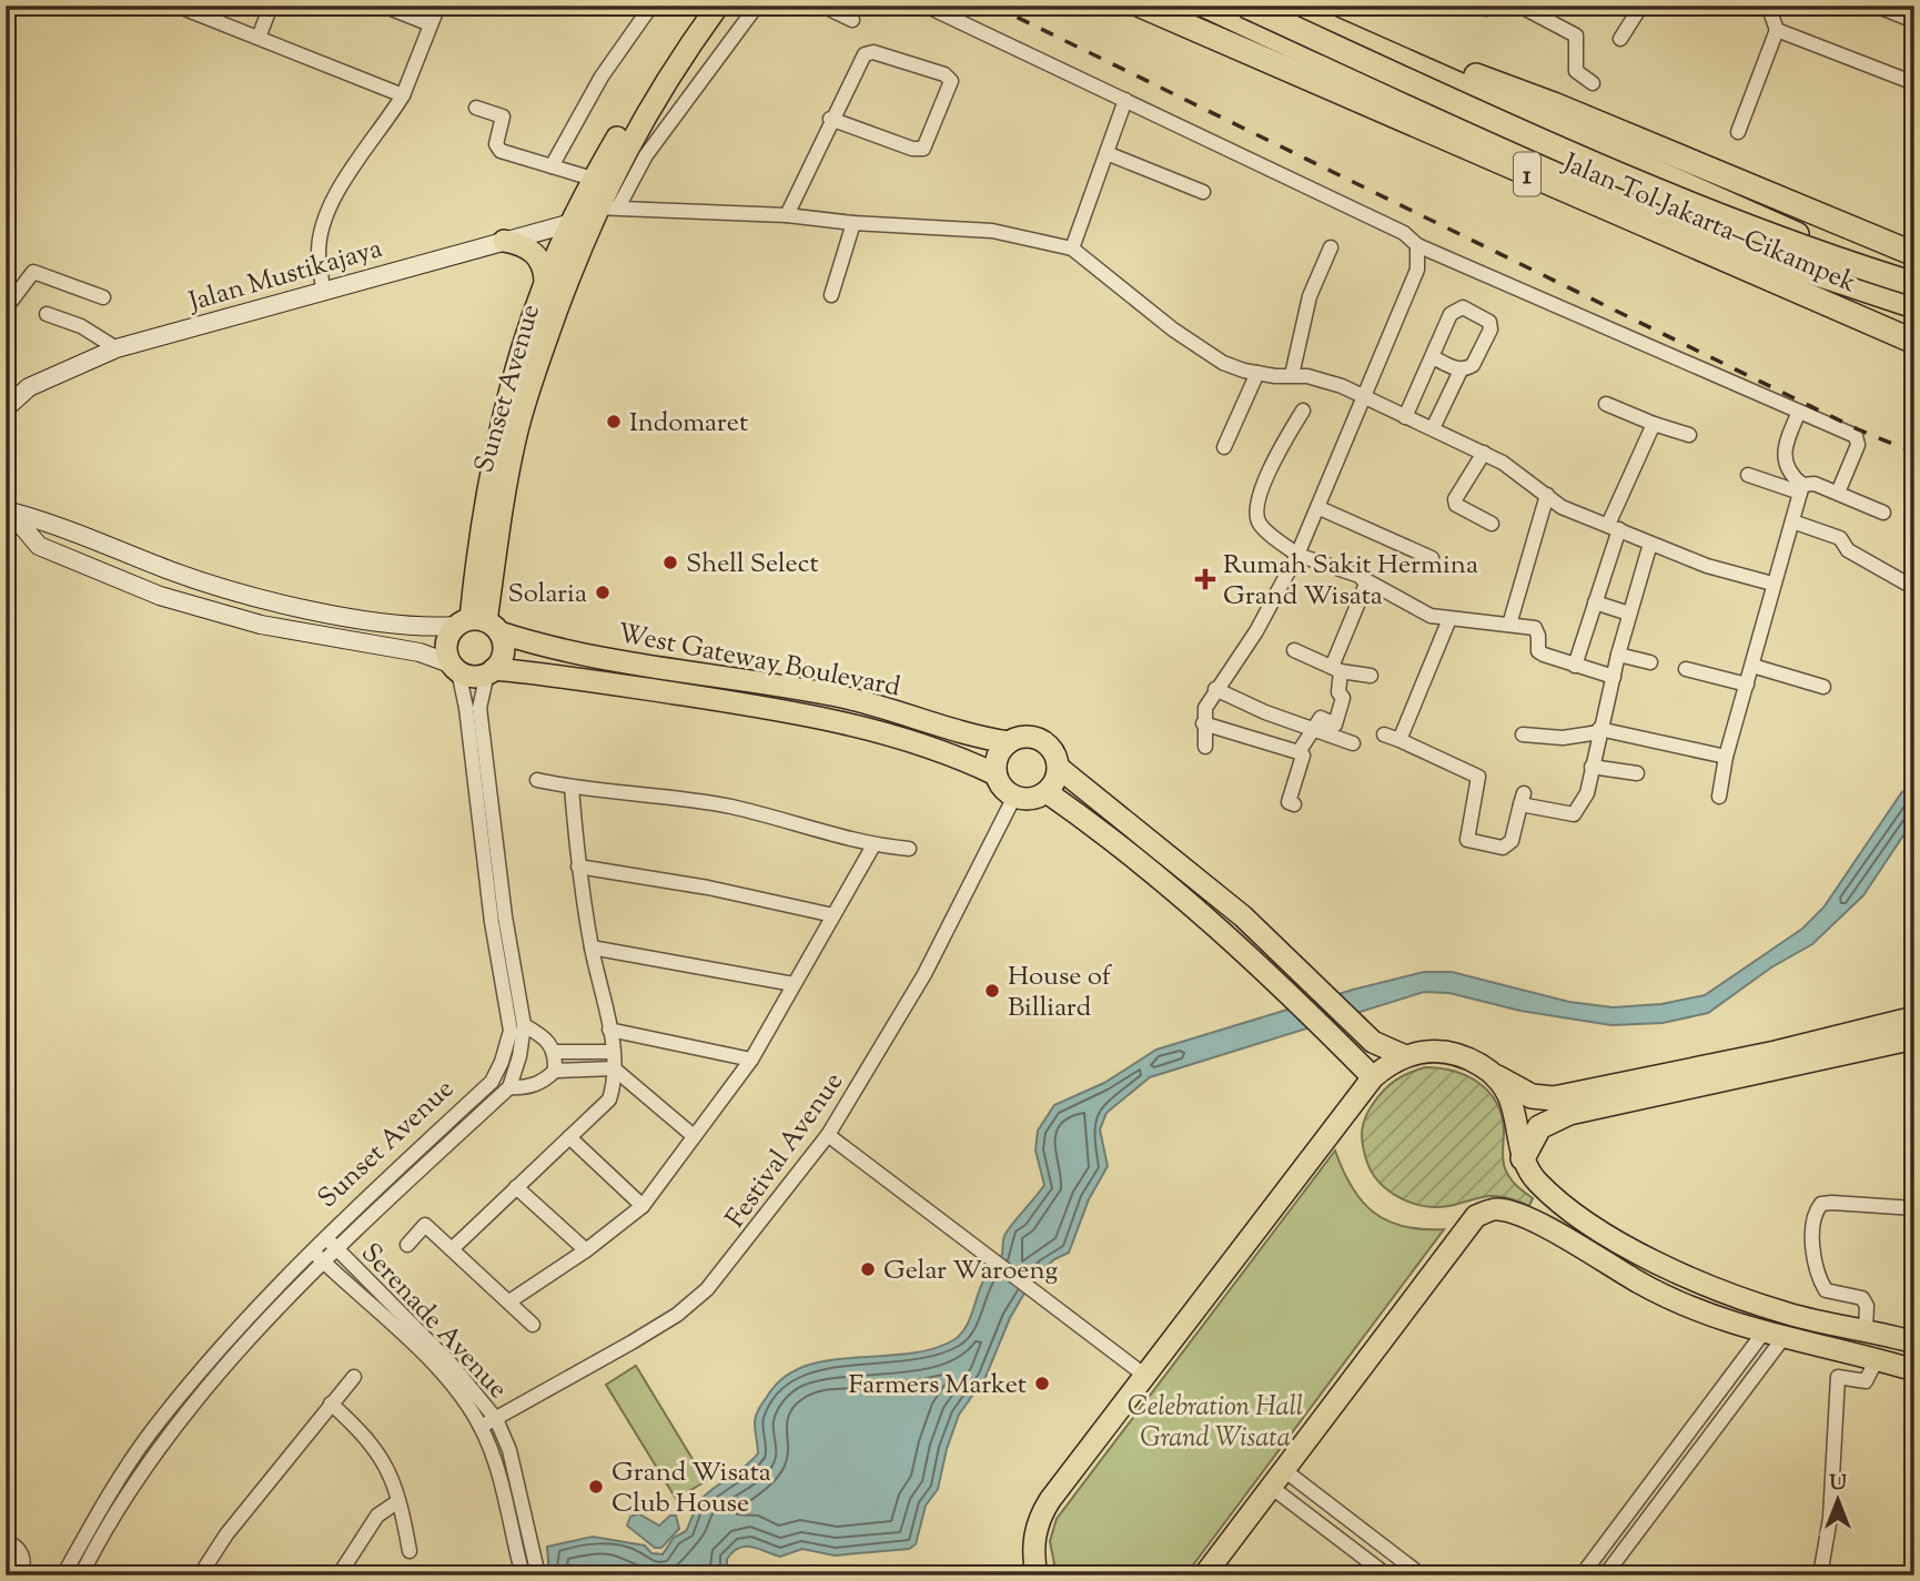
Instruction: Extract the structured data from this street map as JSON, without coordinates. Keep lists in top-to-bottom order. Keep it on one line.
{"streets":{"highway":["1","Jalan Tol Jakarta–Cikampek"],"main road":["Jalan Mustikajaya","Sunset Avenue","West Gateway Boulevard"],"street":["Festival Avenue","Serenade Avenue"]},"crossings":[["1","Jalan Tol Jakarta–Cikampek"],["Jalan Mustikajaya","Sunset Avenue"],["Sunset Avenue","West Gateway Boulevard"],["Sunset Avenue","Serenade Avenue"],["West Gateway Boulevard","Festival Avenue"],["Festival Avenue","Serenade Avenue"]],"parks":["Celebration Hall Grand Wisata"],"places":{"other":["Indomaret","Shell Select","Solaria","House of Billiard","Gelar Waroeng","Farmers Market","Grand Wisata Club House"],"health":["Rumah Sakit Hermina Grand Wisata"]},"north":"top"}
